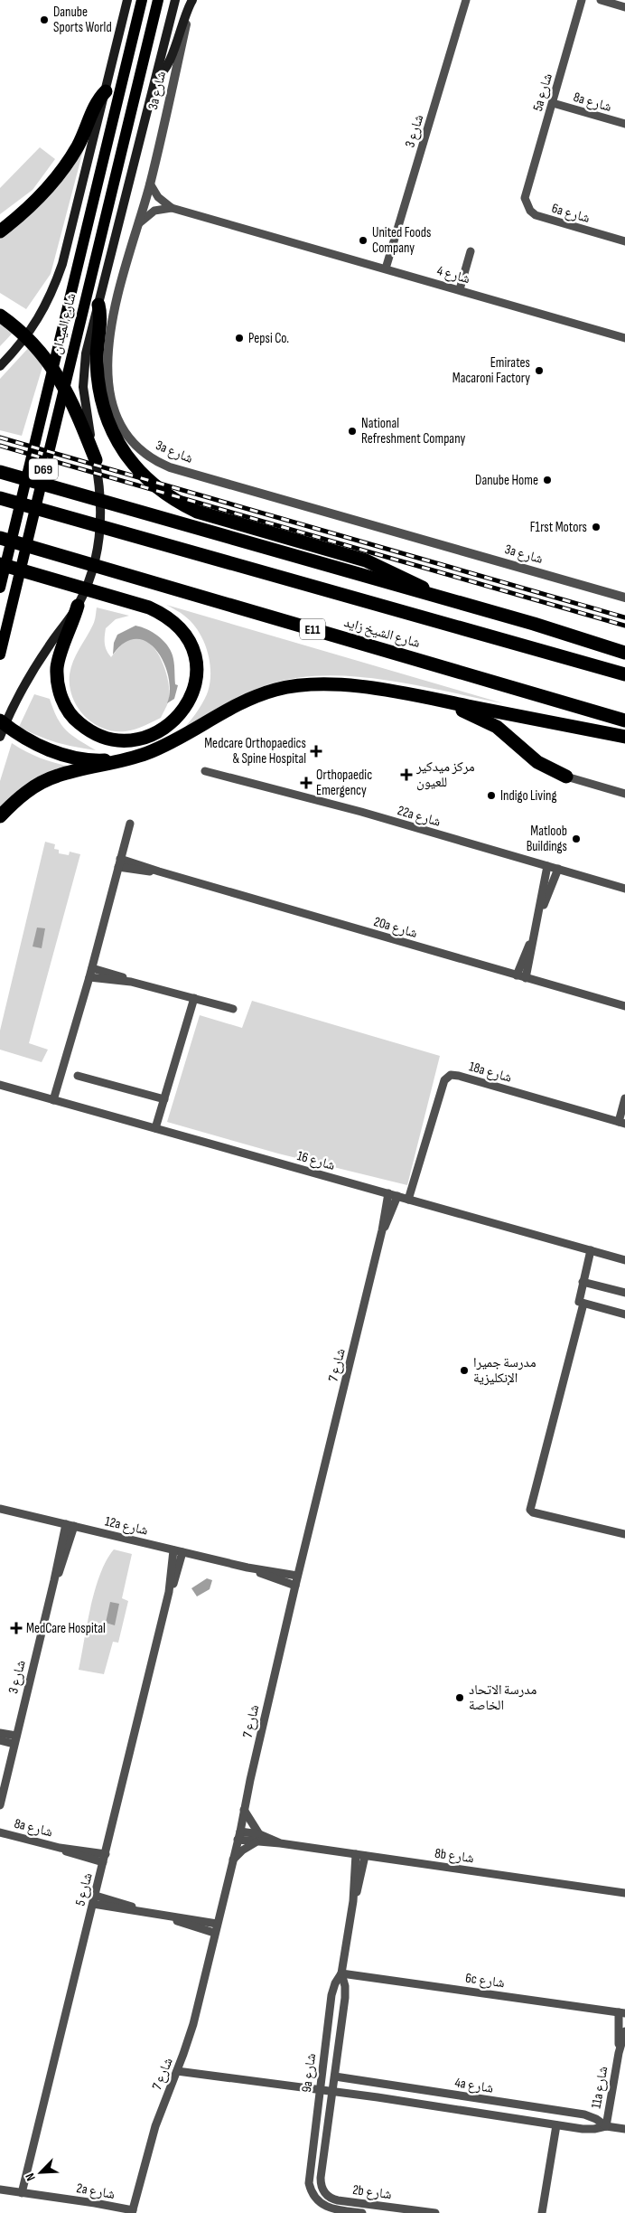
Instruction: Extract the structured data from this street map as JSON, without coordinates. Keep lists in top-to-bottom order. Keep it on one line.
{"streets":{"highway":["E11","شارع الشيخ زايد"],"main road":["شارع الميدان","D69"],"street":["3a شارع","5a شارع","8a شارع","شارع 3","6a شارع","شارع 4","22a شارع","20a شارع","18a شارع","شارع 16","شارع 7","12a شارع","8b شارع","شارع 5","6c شارع","9a شارع","4a شارع","11a شارع","2a شارع","2b شارع"]},"crossings":[["3a شارع","شارع 4"],["5a شارع","8a شارع"],["5a شارع","6a شارع"],["8a شارع","شارع 5"],["شارع 3","شارع 4"],["شارع 3","12a شارع"],["18a شارع","شارع 16"],["شارع 16","شارع 7"],["شارع 7","12a شارع"],["شارع 7","8b شارع"],["شارع 7","4a شارع"],["شارع 7","2a شارع"],["12a شارع","شارع 5"],["8b شارع","9a شارع"],["شارع 5","2a شارع"],["6c شارع","9a شارع"],["6c شارع","11a شارع"],["9a شارع","4a شارع"],["9a شارع","2b شارع"],["4a شارع","11a شارع"]],"places":{"other":["Danube Sports World","United Foods Company","Pepsi Co.","Emirates Macaroni Factory","National Refreshment Company","Danube Home","F1rst Motors","Indigo Living","Matloob Buildings","مدرسة جميرا الإنكليزية","مدرسة الاتحاد الخاصة"],"health":["Medcare Orthopaedics & Spine Hospital","مركز ميدكير للعيون","Orthopaedic Emergency","MedCare Hospital"]},"north":"bottom left"}
